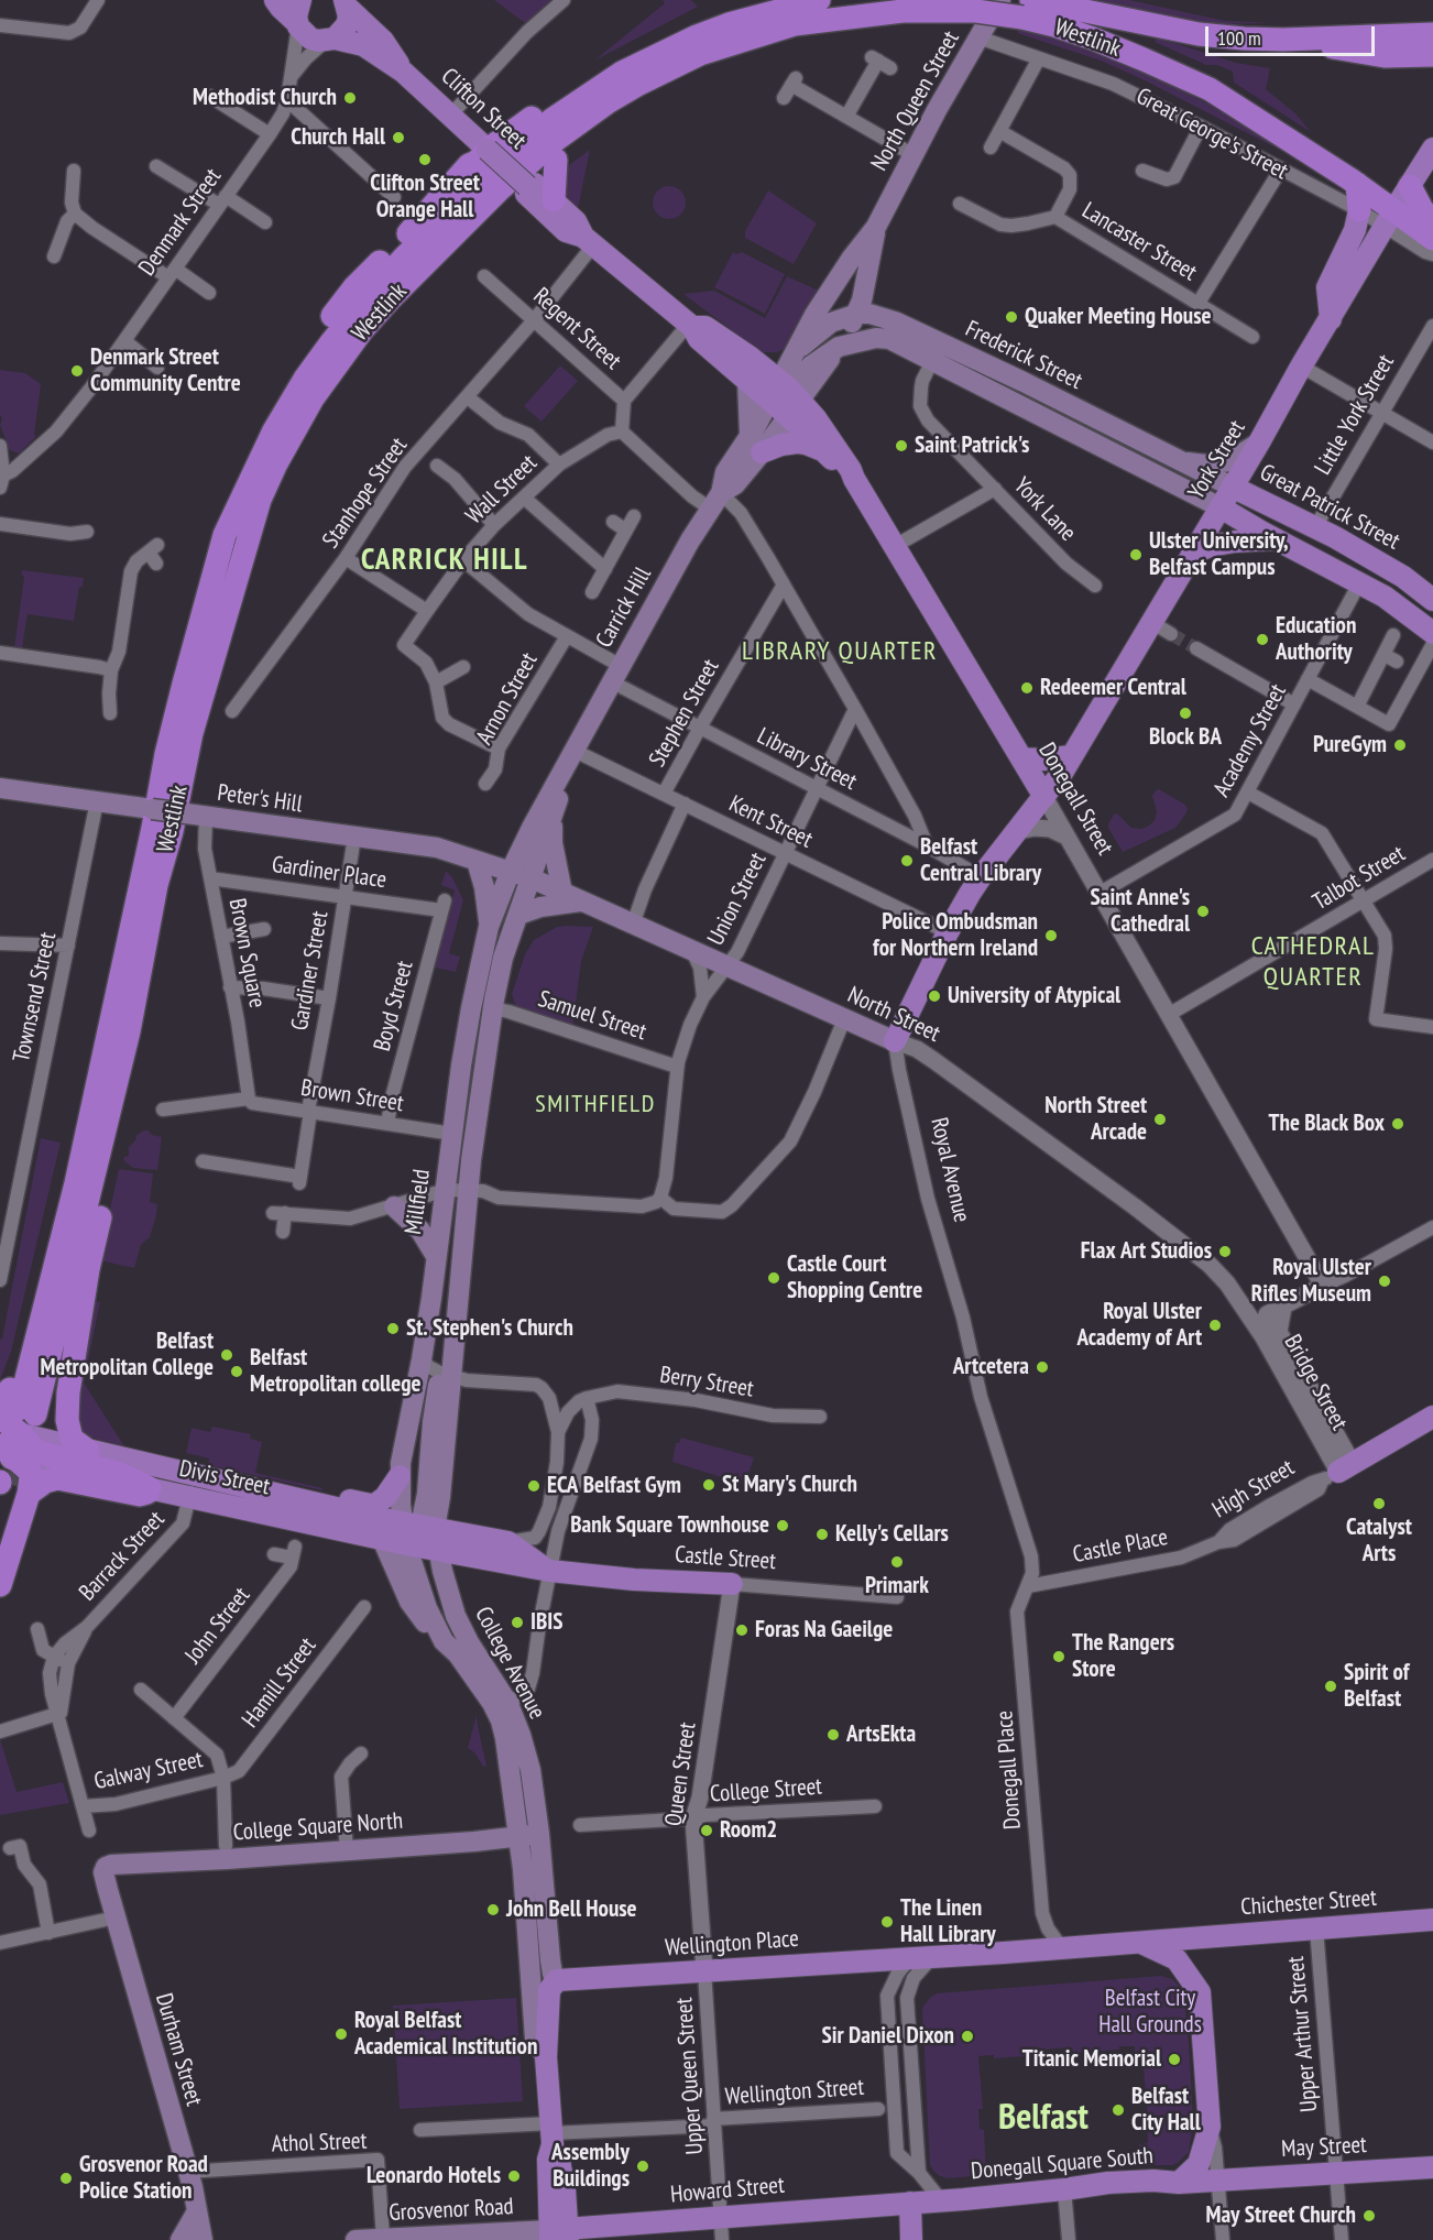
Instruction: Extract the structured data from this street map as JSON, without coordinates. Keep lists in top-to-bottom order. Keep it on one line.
{"streets":{"highway":["Westlink","Great George's Street"],"main road":["North Queen Street","Clifton Street","Frederick Street","York Street","Great Patrick Street","Carrick Hill","Peter's Hill","Donegall Street","North Street","Millfield","Divis Street","High Street","Castle Street","College Avenue","College Square North","Chichester Street","Wellington Place","Durham Street","May Street","Donegall Square South","Howard Street","Grosvenor Road"],"street":["Denmark Street","Lancaster Street","Regent Street","Little York Street","Wall Street","Stanhope Street","York Lane","Arnon Street","Stephen Street","Academy Street","Library Street","Kent Street","Gardiner Place","Talbot Street","Union Street","Brown Square","Gardiner Street","Townsend Street","Boyd Street","Samuel Street","Brown Street","Royal Avenue","Berry Street","Bridge Street","Castle Place","Barrack Street","John Street","Hamill Street","Donegall Place","Galway Street","Queen Street","College Street","Upper Arthur Street","Upper Queen Street","Wellington Street","Athol Street"]},"crossings":[["Westlink","Great George's Street"],["Westlink","York Street"],["North Queen Street","Clifton Street"],["North Queen Street","Great George's Street"],["North Queen Street","Frederick Street"],["North Queen Street","Carrick Hill"],["North Queen Street","Donegall Street"],["Clifton Street","Denmark Street"],["Clifton Street","Stanhope Street"],["Clifton Street","Carrick Hill"],["Clifton Street","Donegall Street"],["Great George's Street","York Street"],["Regent Street","Wall Street"],["Regent Street","Stanhope Street"],["Frederick Street","York Street"],["Frederick Street","Great Patrick Street"],["Frederick Street","York Lane"],["Little York Street","Great Patrick Street"],["York Street","Great Patrick Street"],["York Street","Donegall Street"],["Wall Street","Library Street"],["Carrick Hill","Library Street"],["Carrick Hill","Peter's Hill"],["Carrick Hill","Donegall Street"],["Carrick Hill","Kent Street"],["Carrick Hill","North Street"],["Carrick Hill","Millfield"],["Arnon Street","Library Street"],["Stephen Street","Library Street"],["Stephen Street","Kent Street"],["Academy Street","Donegall Street"],["Library Street","Union Street"],["Peter's Hill","Brown Square"],["Peter's Hill","Gardiner Street"],["Peter's Hill","Townsend Street"],["Peter's Hill","North Street"],["Peter's Hill","Millfield"],["Donegall Street","Talbot Street"],["Kent Street","Union Street"],["Gardiner Place","Brown Square"],["Gardiner Place","Gardiner Street"],["Gardiner Place","Boyd Street"],["Union Street","North Street"],["Union Street","Samuel Street"],["Brown Square","Brown Street"],["Gardiner Street","Brown Street"],["Boyd Street","Brown Street"],["North Street","Royal Avenue"],["North Street","Millfield"],["North Street","Bridge Street"],["Samuel Street","Millfield"],["Brown Street","Millfield"],["Royal Avenue","Castle Place"],["Royal Avenue","Donegall Place"],["Millfield","Divis Street"],["Millfield","Castle Street"],["Millfield","College Avenue"],["Bridge Street","High Street"],["Divis Street","Barrack Street"],["Divis Street","Castle Street"],["Divis Street","College Avenue"],["High Street","Castle Place"],["Castle Place","Donegall Place"],["Castle Street","College Avenue"],["Castle Street","Queen Street"],["College Avenue","College Square North"],["College Avenue","Wellington Place"],["Hamill Street","Galway Street"],["Donegall Place","Chichester Street"],["Donegall Place","Wellington Place"],["Queen Street","College Street"],["Queen Street","Wellington Place"],["Queen Street","Upper Queen Street"],["College Square North","Durham Street"],["Chichester Street","Wellington Place"],["Chichester Street","Upper Arthur Street"],["Wellington Place","Upper Queen Street"],["Upper Arthur Street","May Street"],["Durham Street","Athol Street"],["Upper Queen Street","Wellington Street"],["Upper Queen Street","Howard Street"],["Athol Street","Grosvenor Road"],["May Street","Donegall Square South"],["Donegall Square South","Howard Street"],["Howard Street","Grosvenor Road"]],"districts":["CARRICK HILL","LIBRARY QUARTER","CATHEDRAL QUARTER","SMITHFIELD","Belfast"],"parks":["Belfast City Hall Grounds"],"places":["Methodist Church","Church Hall","Clifton Street Orange Hall","Quaker Meeting House","Denmark Street Community Centre","Saint Patrick's","Ulster University, Belfast Campus","Education Authority","Redeemer Central","Block BA","PureGym","Belfast Central Library","Saint Anne's Cathedral","Police Ombudsman for Northern Ireland","University of Atypical","North Street Arcade","The Black Box","Flax Art Studios","Castle Court Shopping Centre","Royal Ulster Rifles Museum","Royal Ulster Academy of Art","St. Stephen's Church","Belfast Metropolitan College","Artcetera","Belfast Metropolitan college","St Mary's Church","ECA Belfast Gym","Catalyst Arts","Bank Square Townhouse","Kelly's Cellars","Primark","IBIS","Foras Na Gaeilge","The Rangers Store","Spirit of Belfast","ArtsEkta","Room2","John Bell House","The Linen Hall Library","Royal Belfast Academical Institution","Sir Daniel Dixon","Titanic Memorial","Belfast City Hall","Assembly Buildings","Leonardo Hotels","Grosvenor Road Police Station","May Street Church"],"scale_bar":"100 m"}
